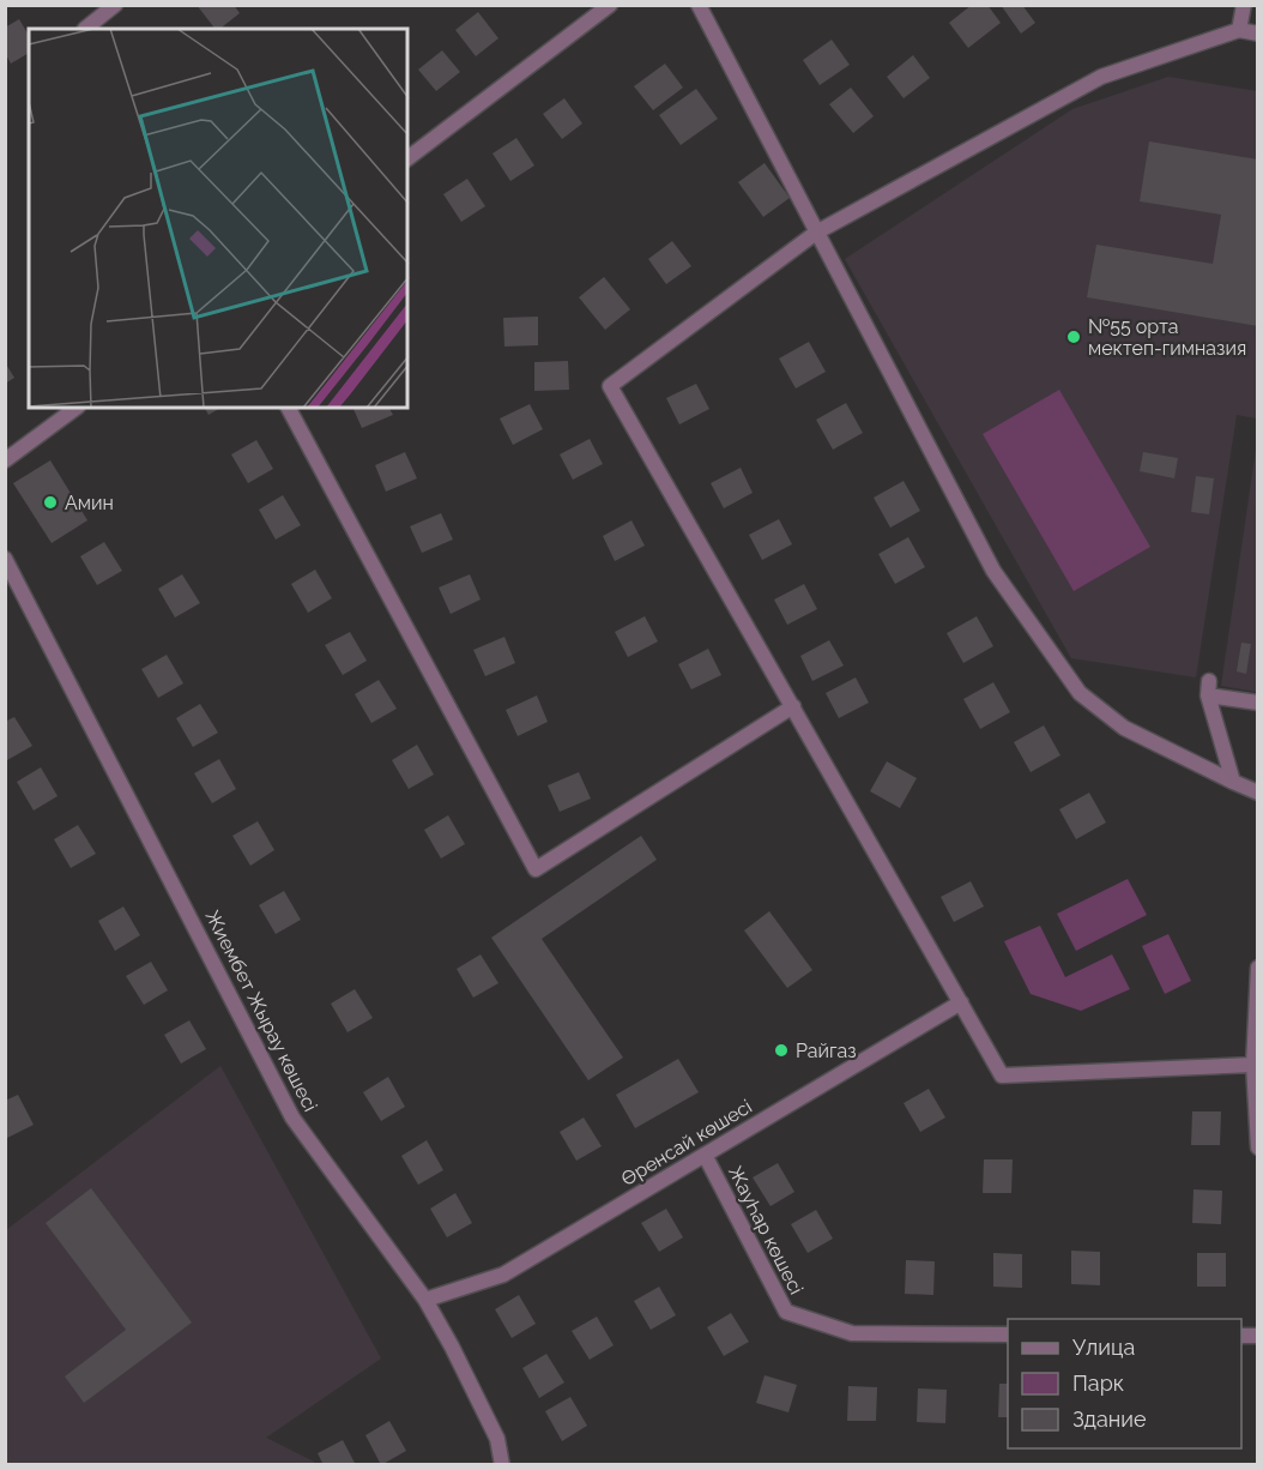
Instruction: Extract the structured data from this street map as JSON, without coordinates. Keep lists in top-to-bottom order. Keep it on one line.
{"streets":{"street":["Жиембет Жырау көшесі","Өренсай көшесі","ЖауҺар көшесі"]},"crossings":[["Жиембет Жырау көшесі","Өренсай көшесі"],["Өренсай көшесі","ЖауҺар көшесі"]],"places":["№55 орта мектеп-гимназия","Амин","Райгаз"],"legend":["Улица","Парк","Здание"]}
